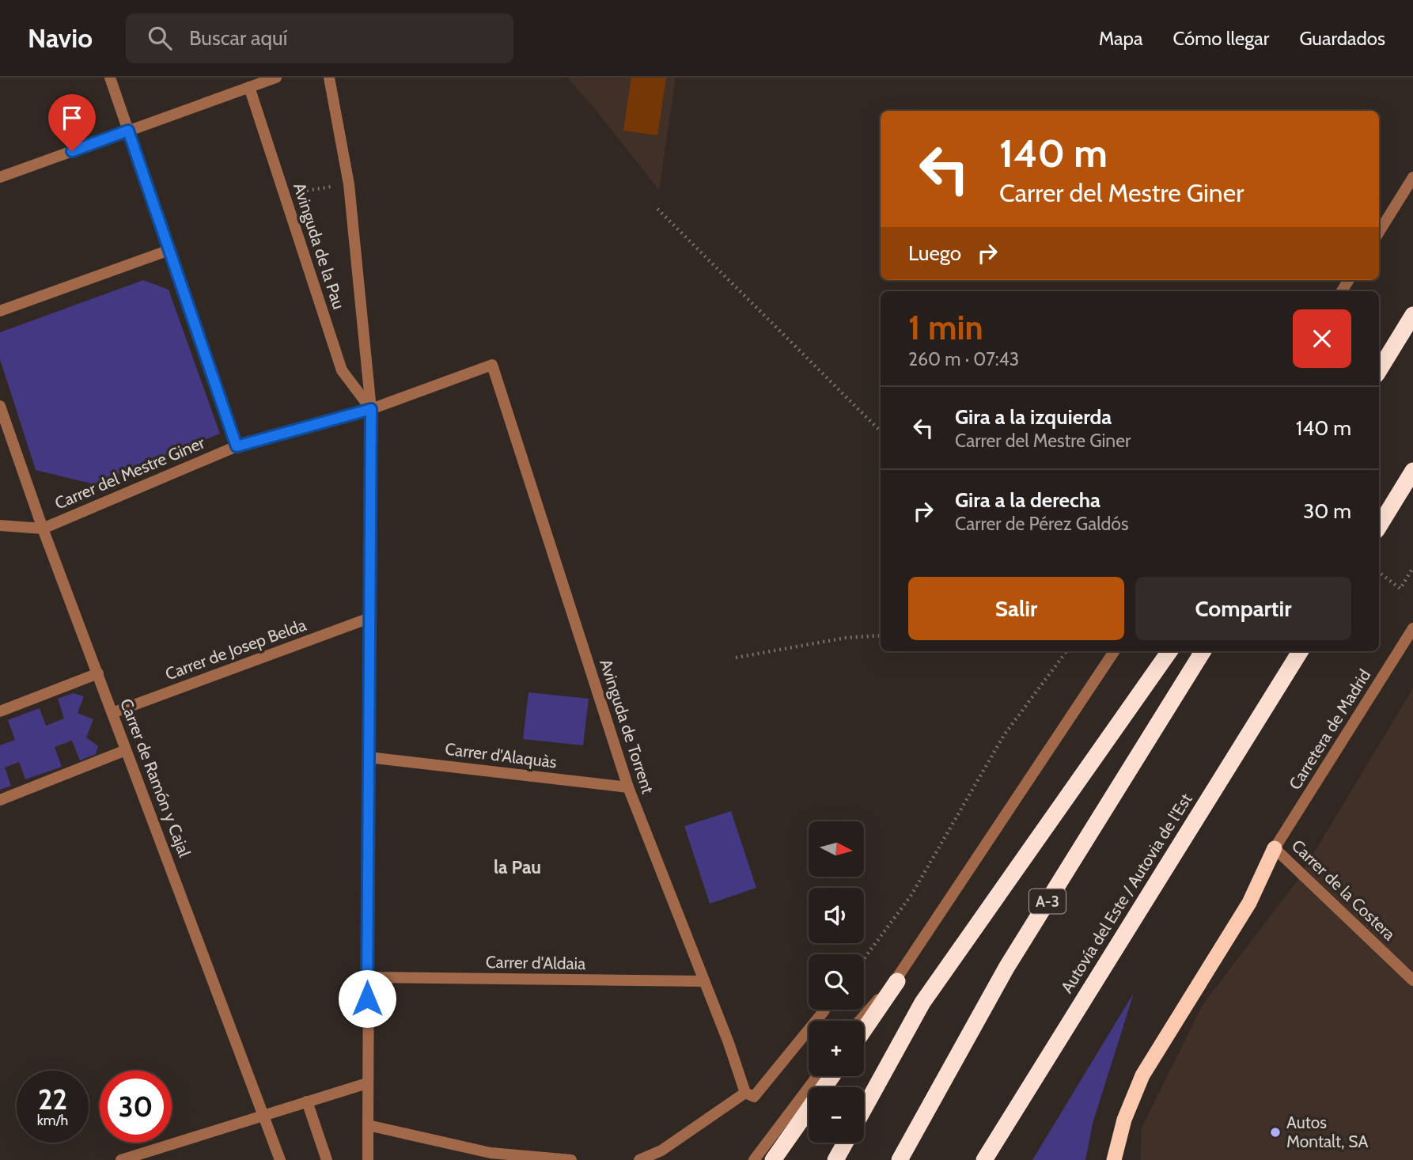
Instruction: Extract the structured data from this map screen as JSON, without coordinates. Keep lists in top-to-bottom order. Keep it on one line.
{"streets":{"highway":["Autovía del Este / Autovia de l'Est","A-3"],"street":["Avinguda de la Pau","Carrer del Mestre Giner","Carrer de Josep Belda","Avinguda de Torrent","Carretera de Madrid","Carrer d'Alaquàs","Carrer de Ramón y Cajal","Carrer de la Costera","Carrer d'Aldaia"]},"crossings":[["Avinguda de la Pau","Carrer del Mestre Giner"],["Avinguda de la Pau","Carrer de Josep Belda"],["Avinguda de la Pau","Carrer d'Alaquàs"],["Avinguda de la Pau","Carrer d'Aldaia"],["Carrer del Mestre Giner","Avinguda de Torrent"],["Carrer del Mestre Giner","Carrer de Ramón y Cajal"],["Carrer de Josep Belda","Carrer de Ramón y Cajal"],["Avinguda de Torrent","Carrer d'Alaquàs"],["Avinguda de Torrent","Carrer d'Aldaia"],["Carretera de Madrid","Carrer de la Costera"]],"districts":["la Pau"],"places":["Autos Montalt, SA"],"north":"right","page":{"header":"Navio","search":"Buscar aquí","nav":["Mapa","Cómo llegar","Guardados"],"turn":["140 m","Carrer del Mestre Giner"],"then":"Luego","heading":["1 min","260 m · 07:43"],"list":[{"name":"Gira a la izquierda","note":"Carrer del Mestre Giner","value":"140 m"},{"name":"Gira a la derecha","note":"Carrer de Pérez Galdós","value":"30 m"}],"buttons":["Salir","Compartir"],"map_buttons":["+","−"],"speed":"22 km/h","limit":"30"}}
